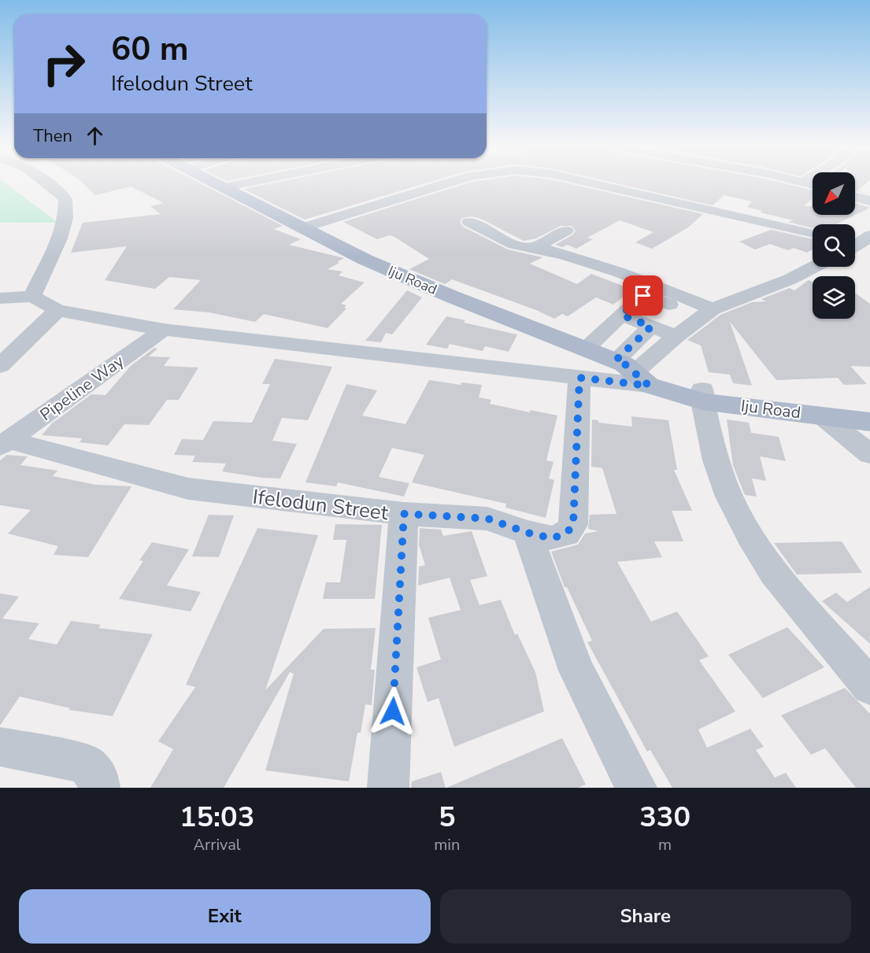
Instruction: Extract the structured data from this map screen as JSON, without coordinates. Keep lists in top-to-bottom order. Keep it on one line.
{"streets":{"main road":["Iju Road"],"street":["Pipeline Way","Ifelodun Street"]},"crossings":[["Pipeline Way","Ifelodun Street"]],"north":"bottom left","page":{"turn":["60 m","Ifelodun Street"],"then":"Then","eta":["15:03","Arrival","5","min","330","m"],"buttons":["Exit","Share"]}}
